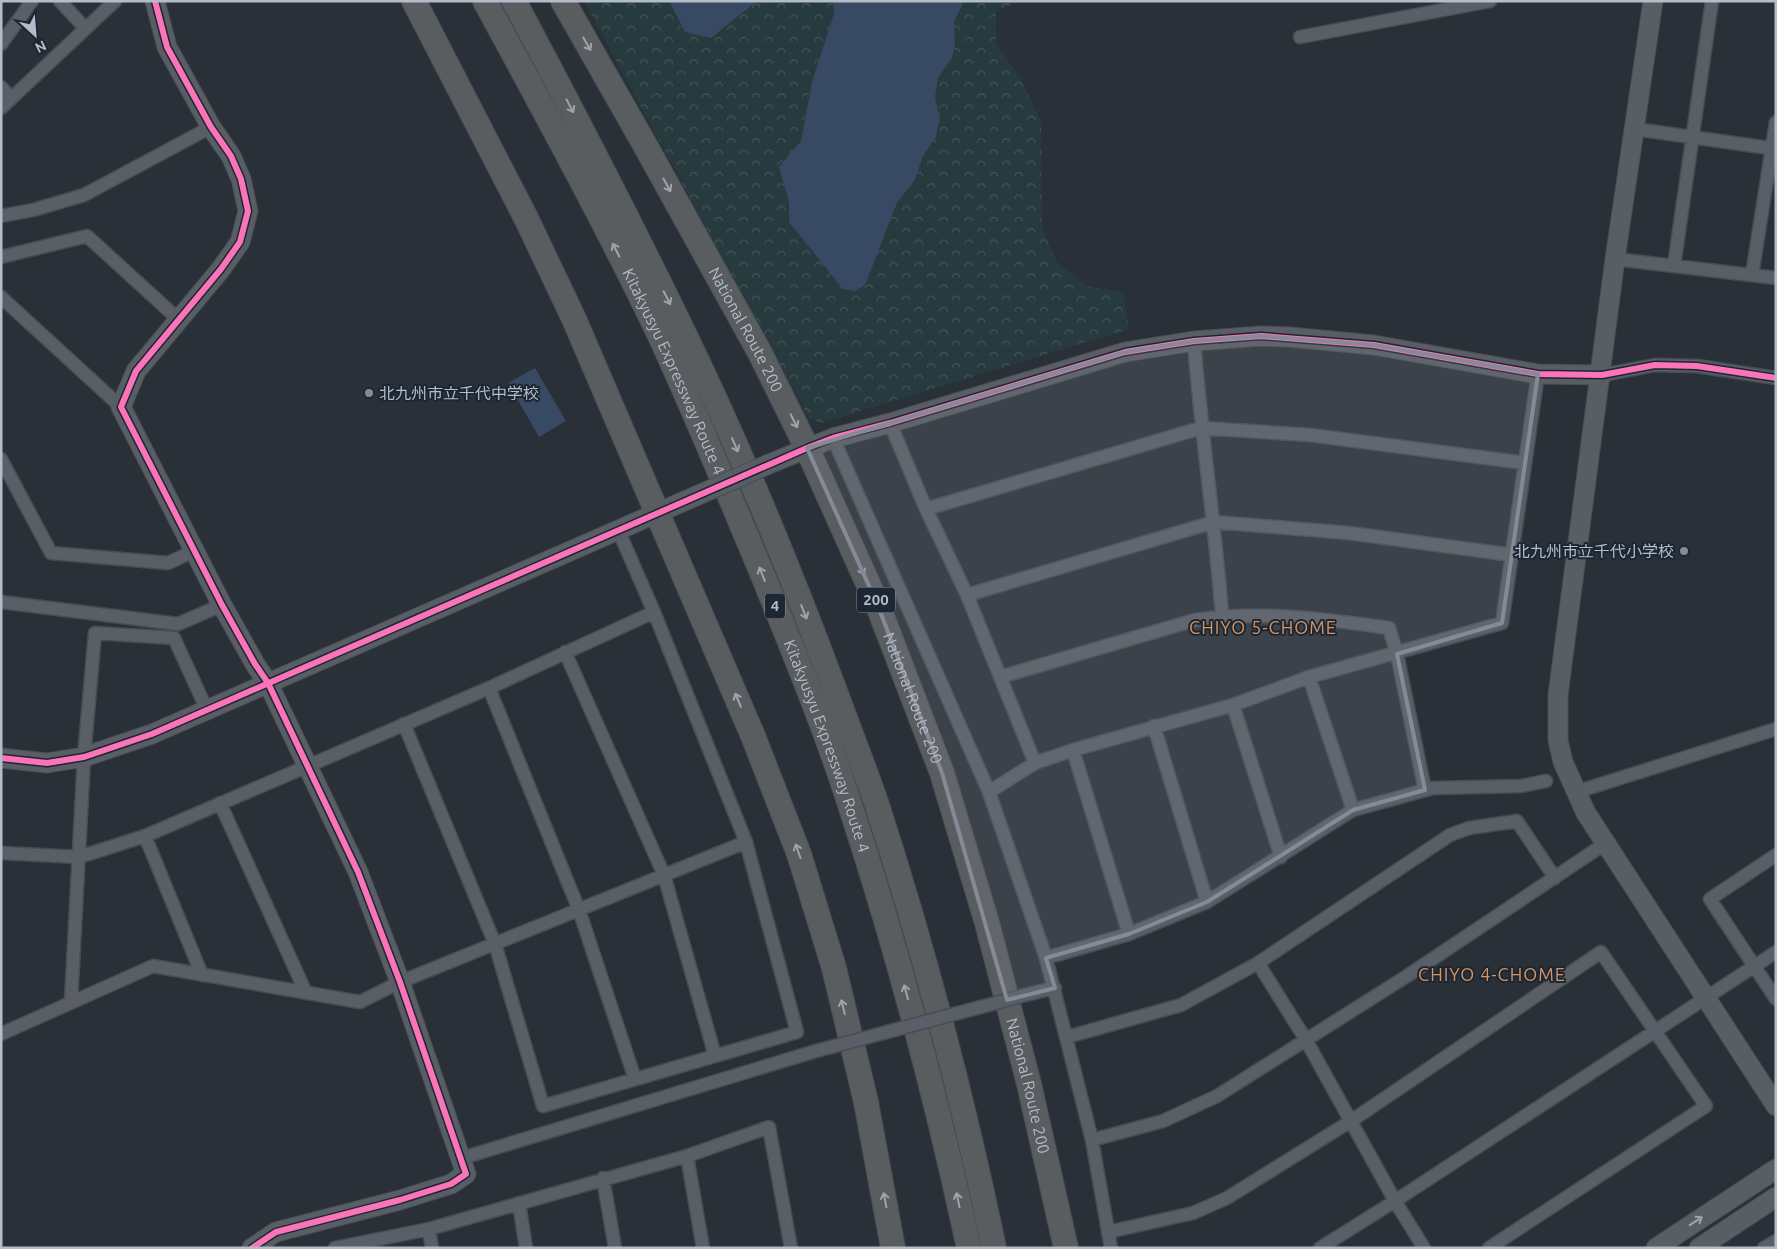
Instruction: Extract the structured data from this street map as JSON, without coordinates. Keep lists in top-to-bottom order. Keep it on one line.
{"streets":{"highway":["National Route 200","Kitakyusyu Expressway Route 4","200","4"]},"districts":["CHIYO 5-CHOME","CHIYO 4-CHOME"],"places":["北九州市立千代中学校","北九州市立千代小学校"],"north":"bottom right"}
